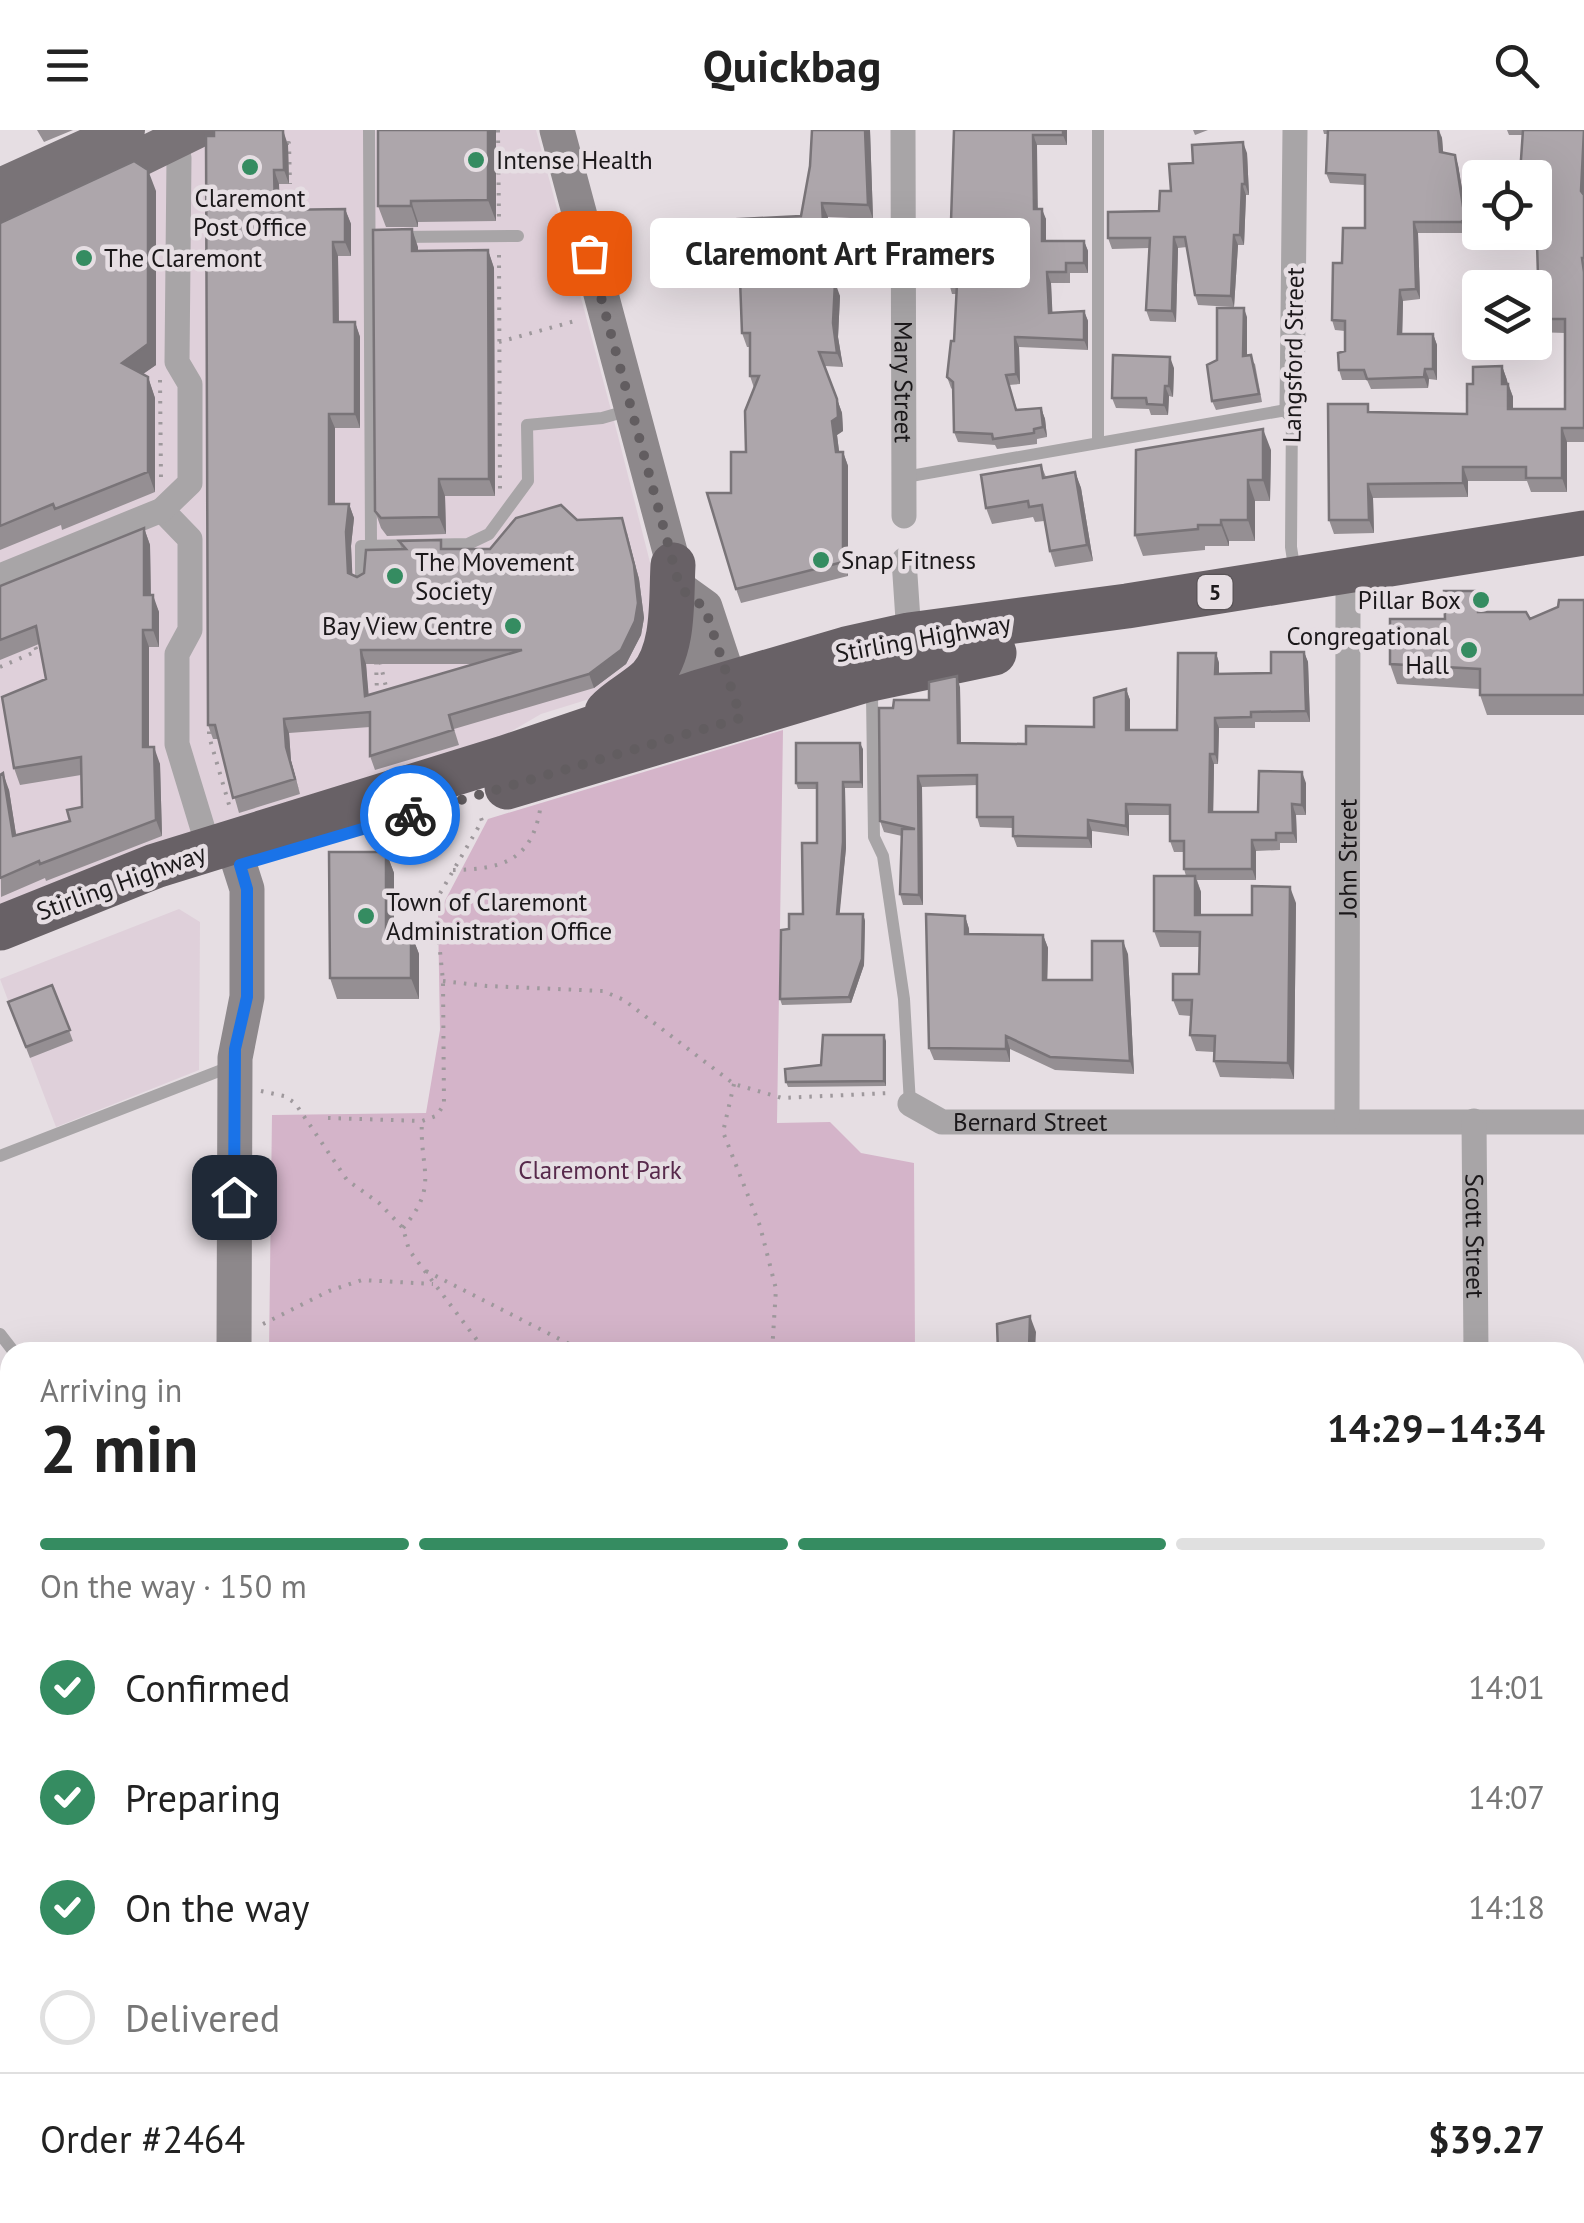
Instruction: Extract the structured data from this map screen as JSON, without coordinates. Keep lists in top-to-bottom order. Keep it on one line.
{"streets":{"highway":["5","Stirling Highway"],"street":["Langsford Street","Mary Street","John Street","Bernard Street","Scott Street"]},"crossings":[["Langsford Street","Stirling Highway"],["Stirling Highway","John Street"],["John Street","Bernard Street"],["Bernard Street","Scott Street"]],"parks":["Claremont Park"],"places":["Intense Health","Claremont Post Office","Claremont Art Framers","The Claremont","Snap Fitness","The Movement Society","Pillar Box","Bay View Centre","Congregational Hall","Town of Claremont Administration Office"],"page":{"header":"Quickbag","bubble":"Claremont Art Framers","heading":["2 min","Arriving in","14:29–14:34"],"panel":["Order #2464","$39.27"],"bar":"On the way · 150 m","list":[["Confirmed","14:01"],["Preparing","14:07"],["On the way","14:18"],"Delivered"]}}
